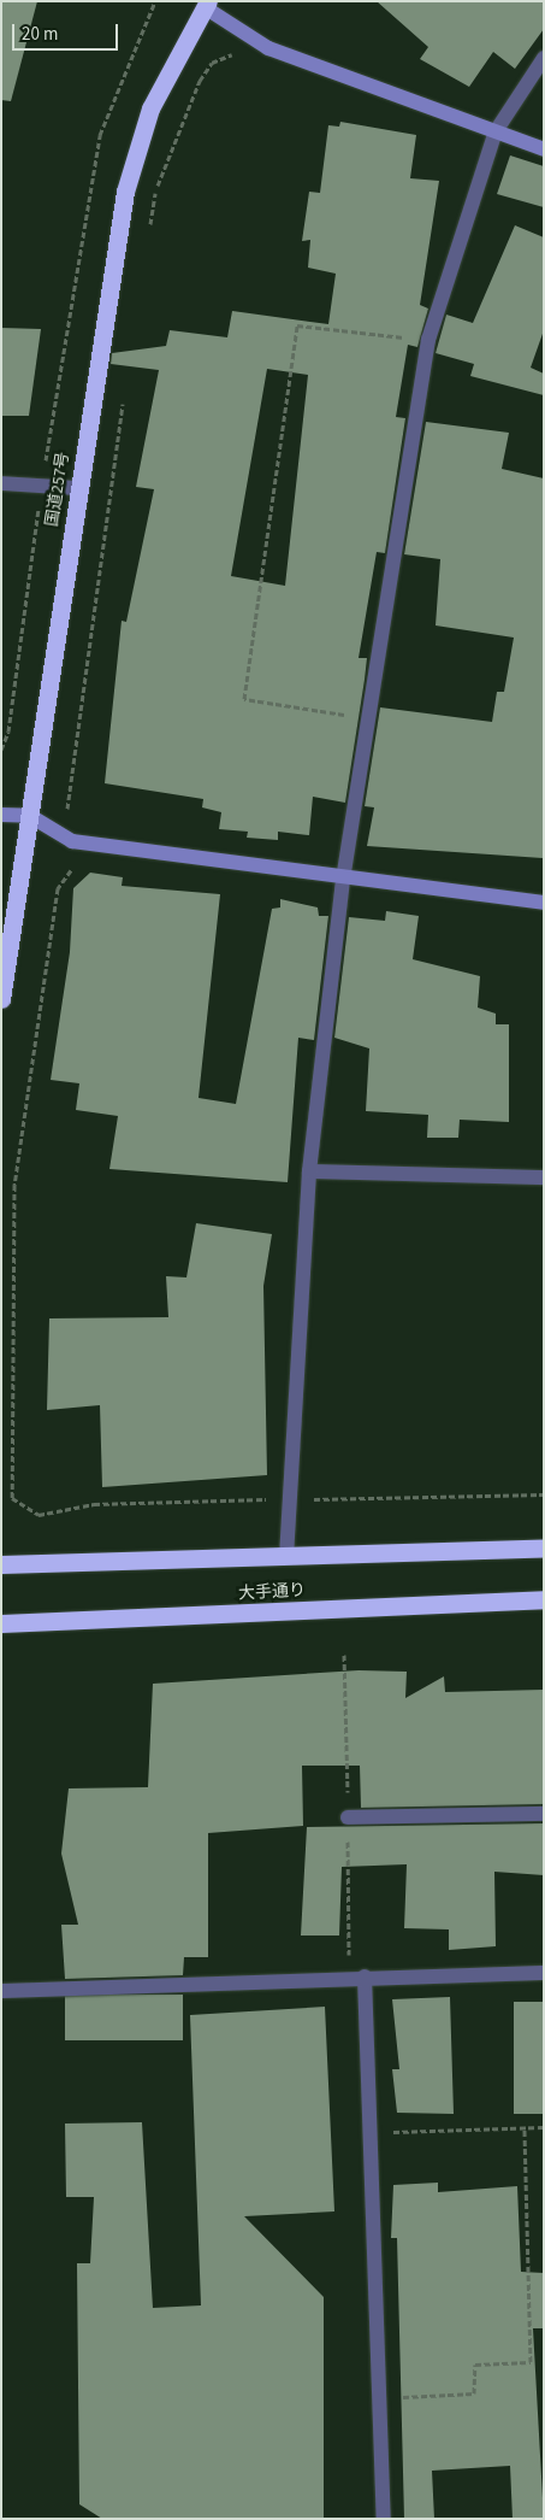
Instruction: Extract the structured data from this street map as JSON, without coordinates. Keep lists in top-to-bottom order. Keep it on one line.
{"streets":{"highway":["国道257号","大手通り"]},"scale_bar":"20 m"}
